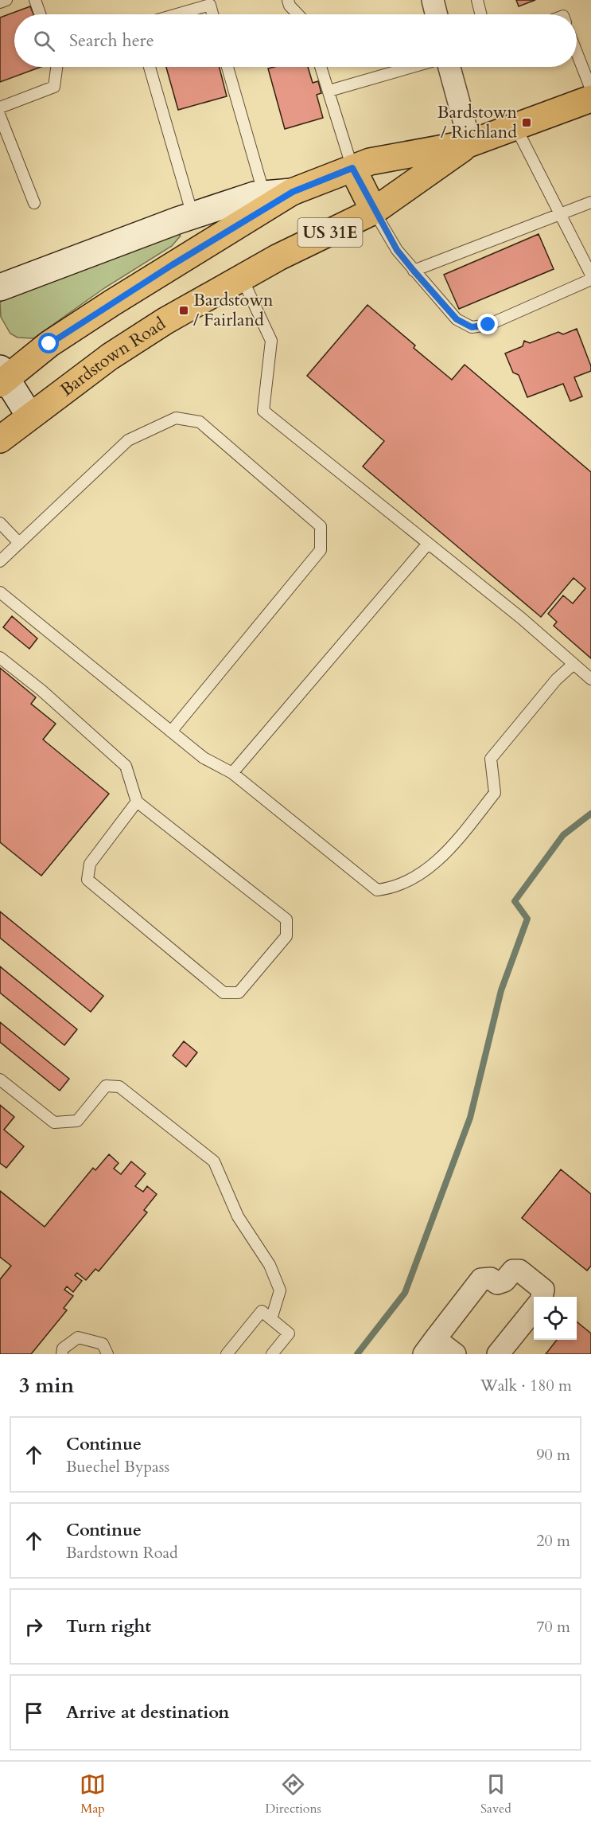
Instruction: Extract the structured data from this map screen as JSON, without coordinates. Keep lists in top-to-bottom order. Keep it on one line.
{"streets":{"main road":["US 31E","Bardstown Road"]},"crossings":[["US 31E","Bardstown Road"]],"places":{"transit":["Bardstown / Richland","Bardstown / Fairland"]},"page":{"search":"Search here","heading":["3 min","Walk · 180 m"],"list":[["Continue","Buechel Bypass","90 m"],["Continue","Bardstown Road","20 m"],["Turn right","70 m"],"Arrive at destination"],"nav":["Map","Directions","Saved"]}}
